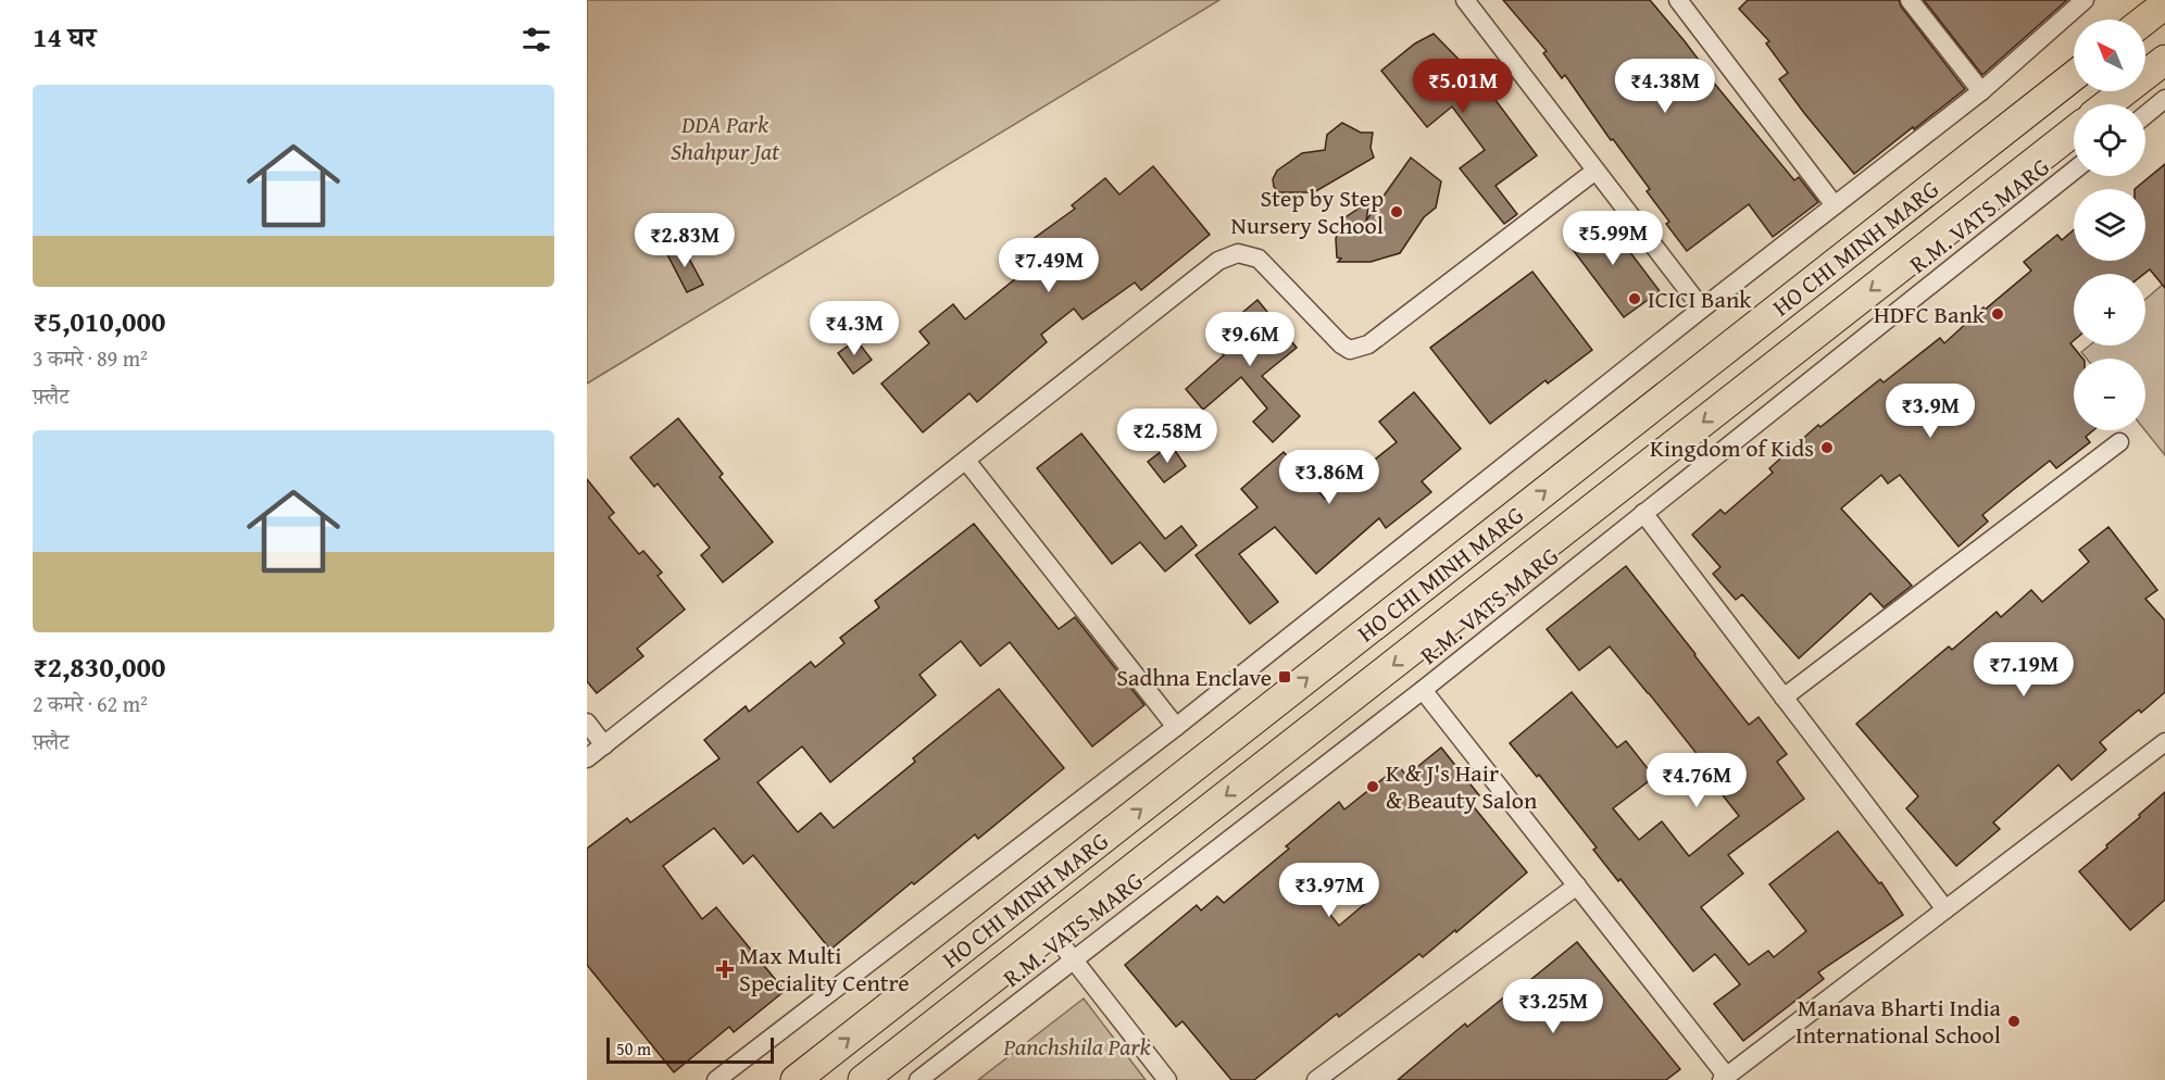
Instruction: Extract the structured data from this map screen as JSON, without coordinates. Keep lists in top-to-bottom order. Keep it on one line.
{"streets":{"main road":["HO CHI MINH MARG"],"street":["R.M. VATS MARG"]},"parks":["DDA Park Shahpur Jat","Panchshila Park"],"places":{"other":["Step by Step Nursery School","ICICI Bank","HDFC Bank","Kingdom of Kids","K & J's Hair & Beauty Salon","Manava Bharti India International School"],"transit":["Sadhna Enclave"],"health":["Max Multi Speciality Centre"]},"scale_bar":"50 m","north":"top left","page":{"heading":"14 घर","map_buttons":["+","−"],"price":["₹5.01M","₹4.38M","₹5.99M","₹2.83M","₹7.49M","₹4.3M","₹9.6M","₹3.9M","₹2.58M","₹3.86M","₹7.19M","₹4.76M","₹3.97M","₹3.25M"],"list":[{"name":"₹5,010,000","note":"3 कमरे · 89 m² · फ़्लैट"},{"name":"₹2,830,000","note":"2 कमरे · 62 m² · फ़्लैट"}],"scale":"50 m"}}
